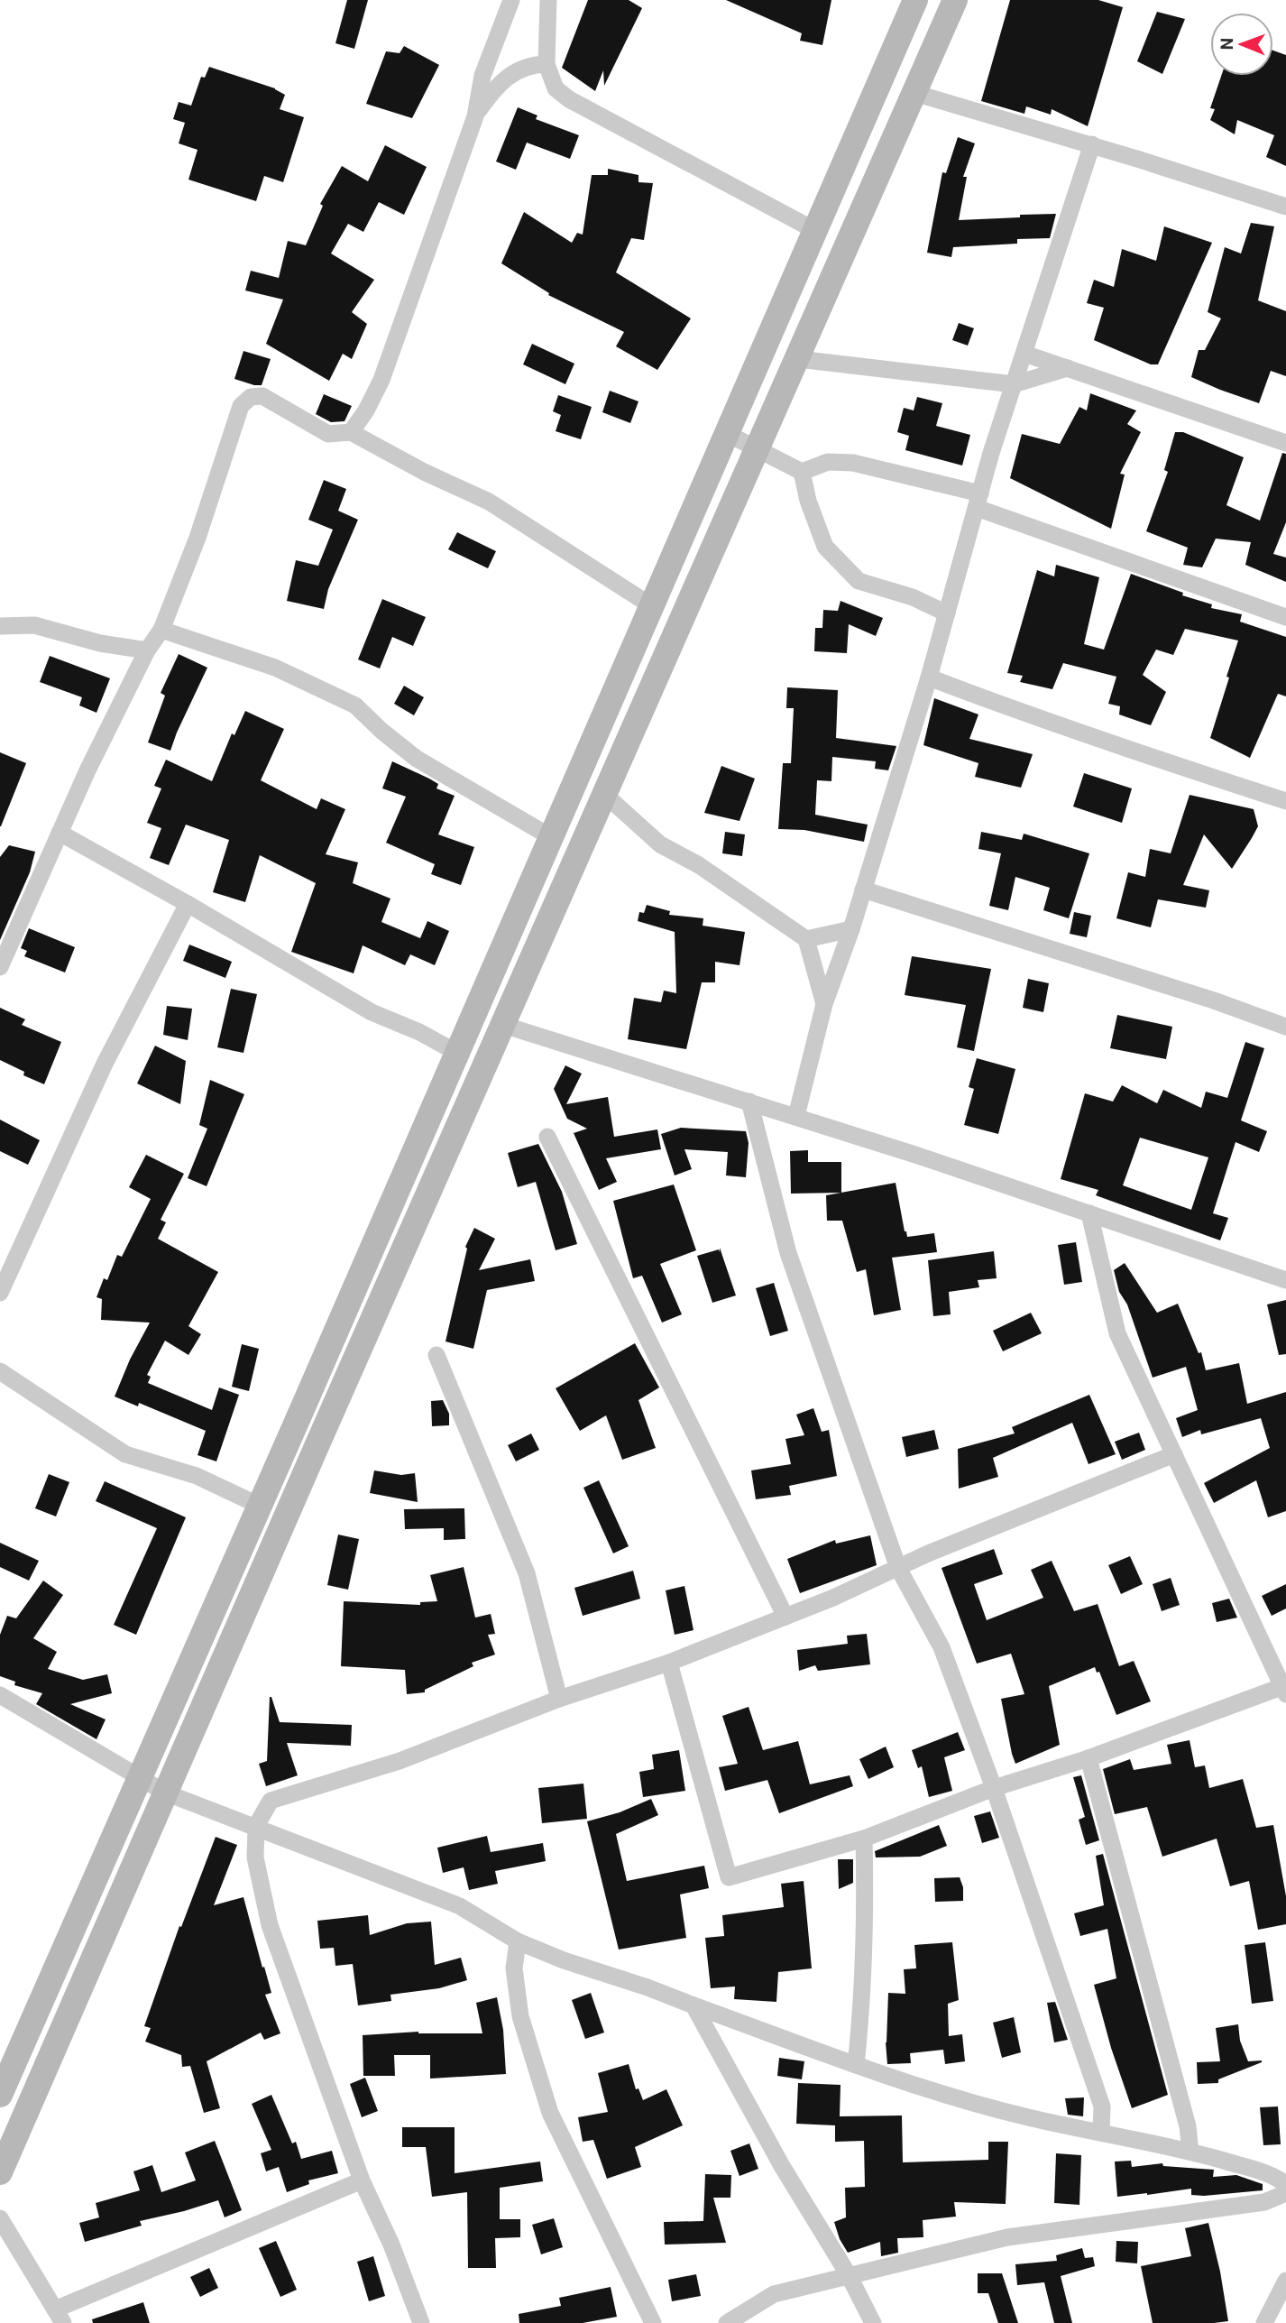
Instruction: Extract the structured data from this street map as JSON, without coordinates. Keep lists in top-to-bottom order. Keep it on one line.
{"north":"left"}
